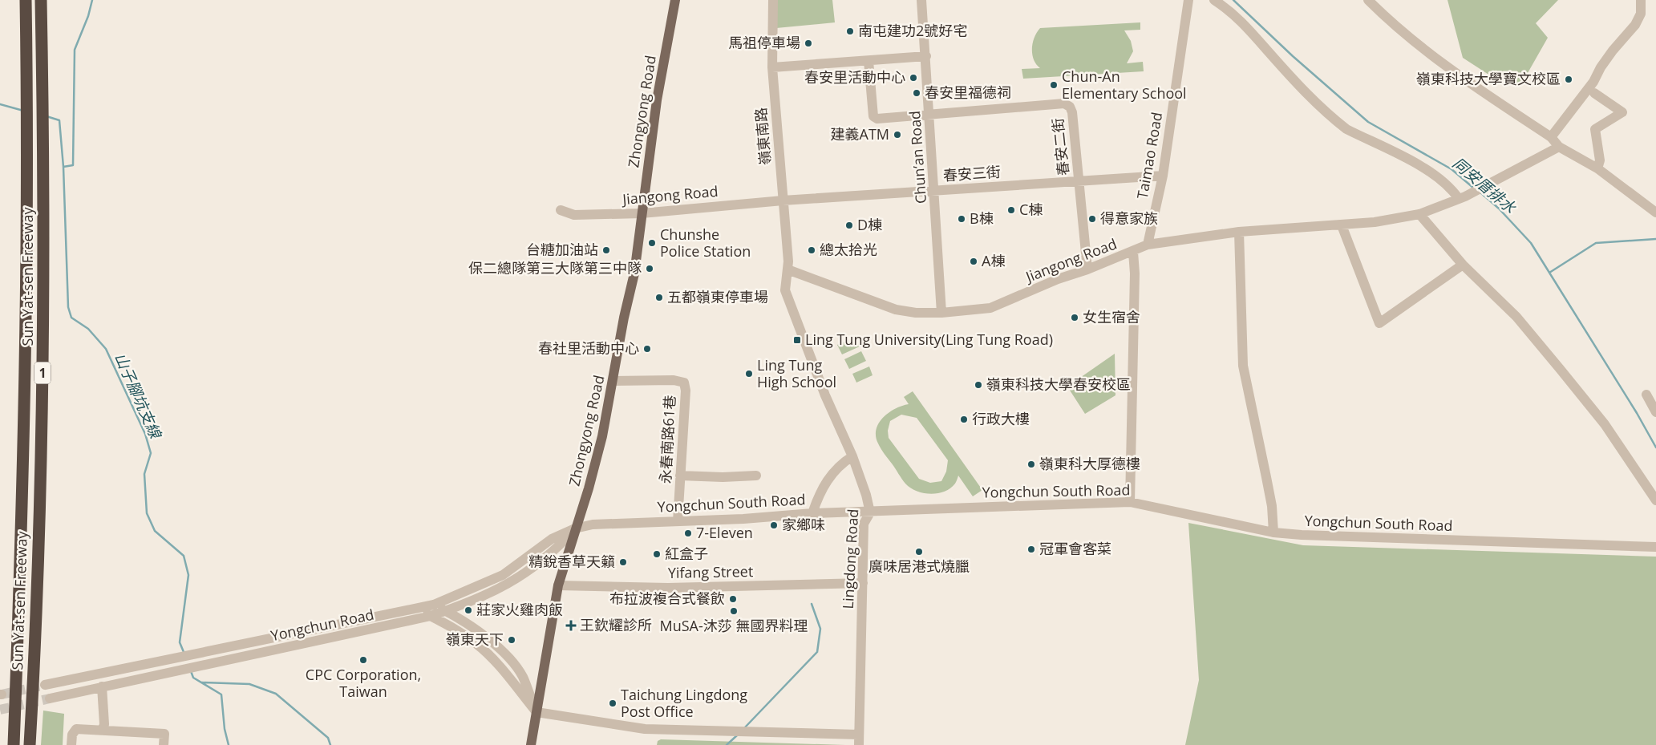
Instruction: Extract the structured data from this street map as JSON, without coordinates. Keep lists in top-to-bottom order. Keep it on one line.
{"streets":{"highway":["Sun Yat-sen Freeway","1"],"main road":["Zhongyong Road"],"street":["嶺東南路","春安二街","Taimao Road","Chun’an Road","春安三街","Jiangong Road","永春南路61巷","Yongchun South Road","Lingdong Road","Yifang Street","Yongchun Road"]},"crossings":[["Zhongyong Road","Jiangong Road"],["Zhongyong Road","永春南路61巷"],["Zhongyong Road","Yongchun South Road"],["Zhongyong Road","Yifang Street"],["嶺東南路","春安三街"],["嶺東南路","Jiangong Road"],["嶺東南路","Lingdong Road"],["春安二街","Chun’an Road"],["春安二街","春安三街"],["春安二街","Jiangong Road"],["Taimao Road","春安三街"],["Taimao Road","Jiangong Road"],["Chun’an Road","春安三街"],["Chun’an Road","Jiangong Road"],["春安三街","Jiangong Road"],["Jiangong Road","Lingdong Road"],["永春南路61巷","Yongchun South Road"],["Yongchun South Road","Lingdong Road"],["Yongchun South Road","Yongchun Road"],["Lingdong Road","Yifang Street"]],"water":["同安厝排水","山子腳坑支線"],"places":{"other":["南屯建功2號好宅","馬祖停車場","春安里活動中心","嶺東科技大學寶文校區","Chun-An Elementary School","春安里福德祠","建義ATM","C棟","B棟","得意家族","D棟","Chunshe Police Station","台糖加油站","總太拾光","A棟","保二總隊第三大隊第三中隊","五都嶺東停車場","女生宿舍","春社里活動中心","Ling Tung High School","嶺東科技大學春安校區","行政大樓","嶺東科大厚德樓","家鄉味","7-Eleven","冠軍會客菜","廣味居港式燒臘","紅盒子","精銳香草天籟","布拉波複合式餐飲","莊家火雞肉飯","MuSA-沐莎 無國界料理","嶺東天下","CPC Corporation, Taiwan","Taichung Lingdong Post Office"],"transit":["Ling Tung University(Ling Tung Road)"],"health":["王欽耀診所"]}}
